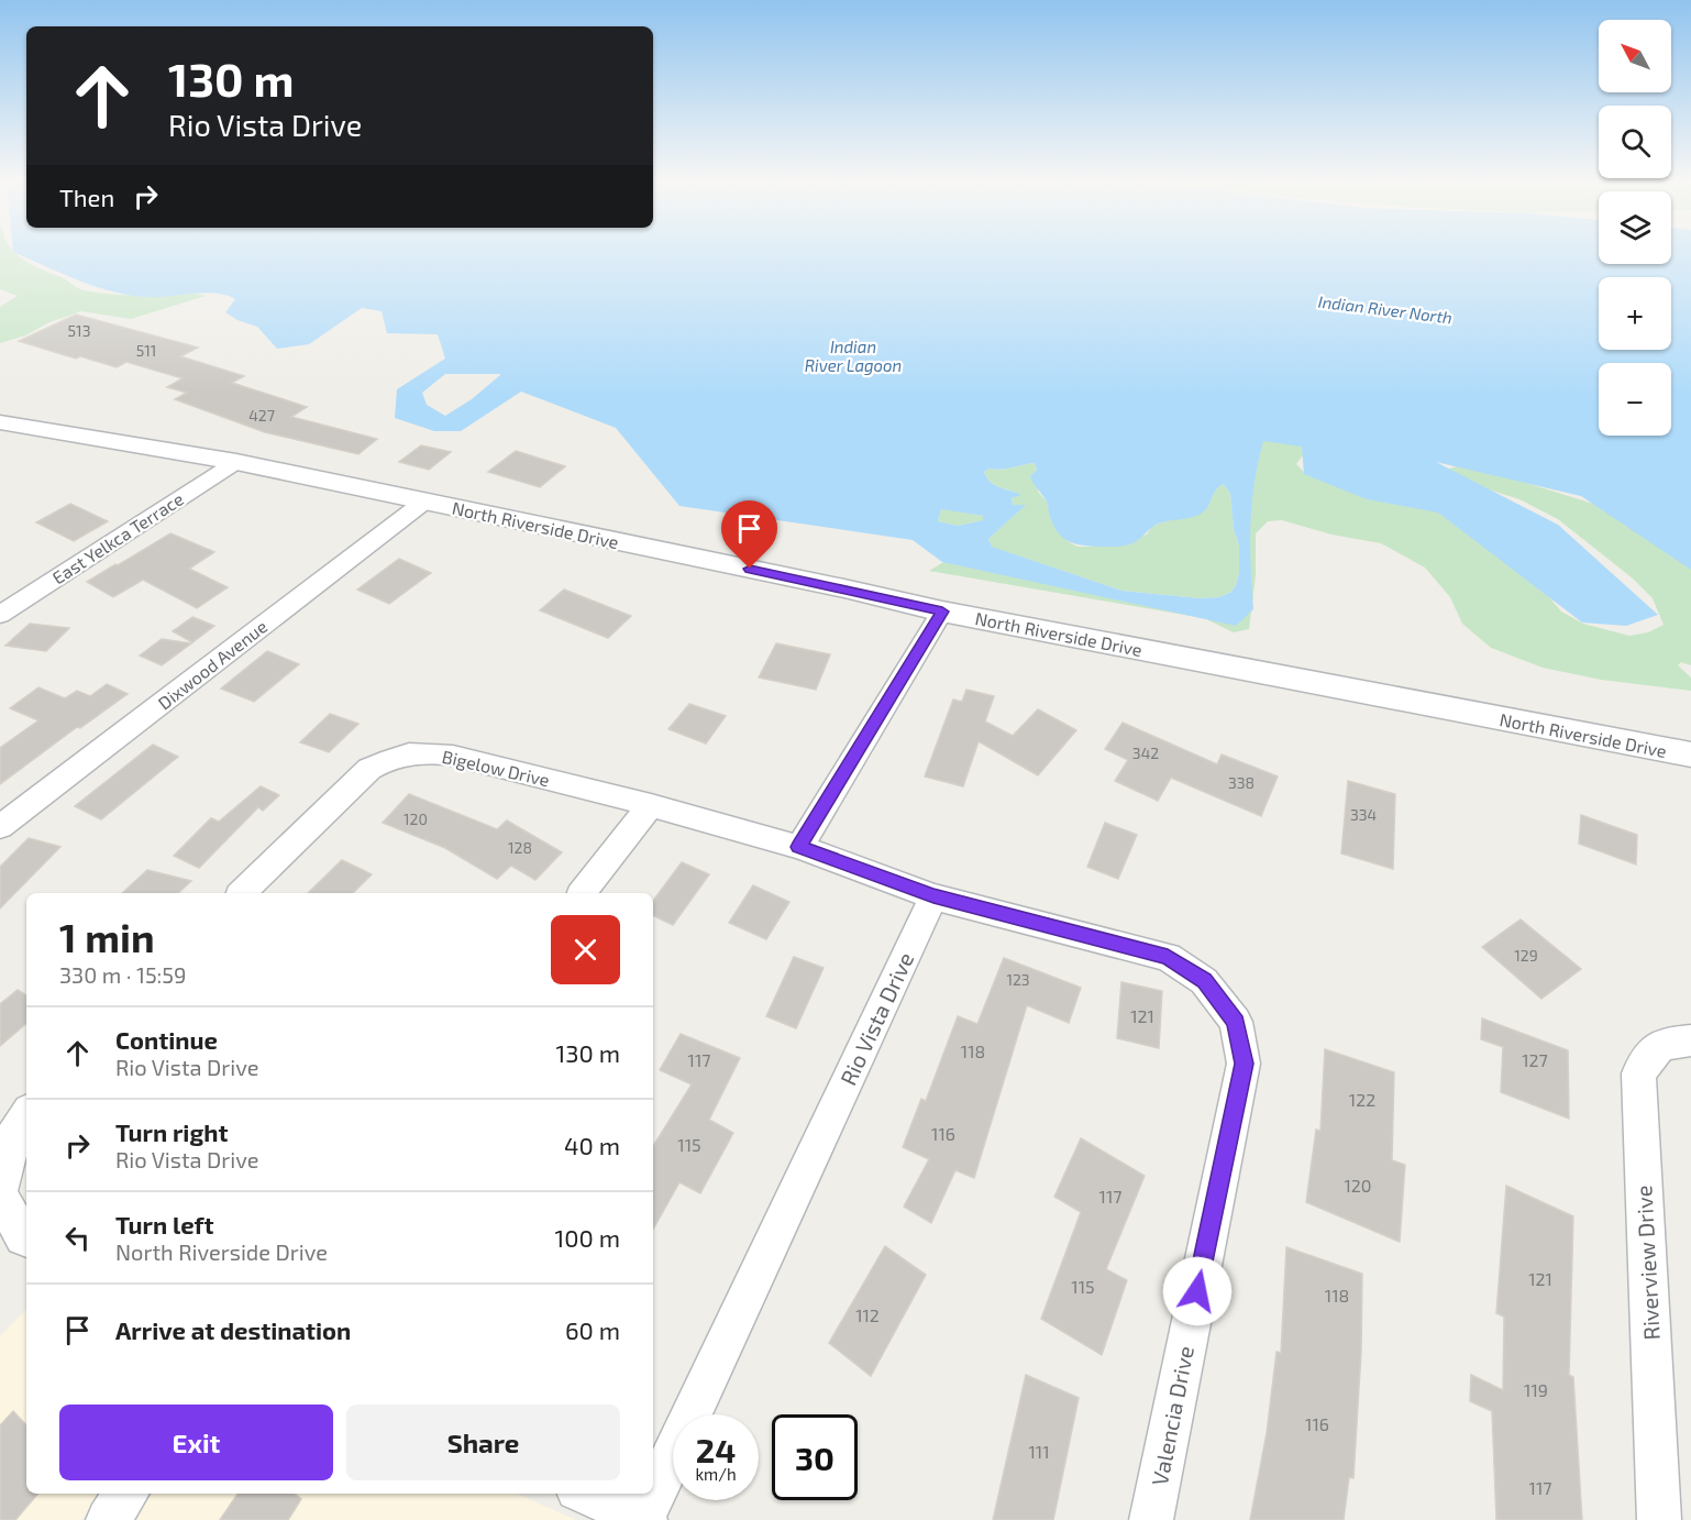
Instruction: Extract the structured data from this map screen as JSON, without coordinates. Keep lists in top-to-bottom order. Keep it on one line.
{"streets":{"street":["North Riverside Drive","East Yelkca Terrace","Dixwood Avenue","Bigelow Drive","Rio Vista Drive","Riverview Drive","Valencia Drive"]},"crossings":[["North Riverside Drive","East Yelkca Terrace"],["North Riverside Drive","Dixwood Avenue"],["Rio Vista Drive","Valencia Drive"]],"water":["Indian River North","Indian River Lagoon"],"house_numbers":["513","511","427","342","338","334","120","128","129","123","121","118","117","127","122","116","115","120","117","121","115","118","112","119","116","111","117"],"north":"top left","page":{"map_buttons":["+","−"],"turn":["130 m","Rio Vista Drive"],"then":"Then","heading":["1 min","330 m · 15:59"],"list":[{"name":"Continue","note":"Rio Vista Drive","value":"130 m"},{"name":"Turn right","note":"Rio Vista Drive","value":"40 m"},{"name":"Turn left","note":"North Riverside Drive","value":"100 m"},{"name":"Arrive at destination","value":"60 m"}],"buttons":["Exit","Share"],"speed":"24 km/h","limit":"30"}}
